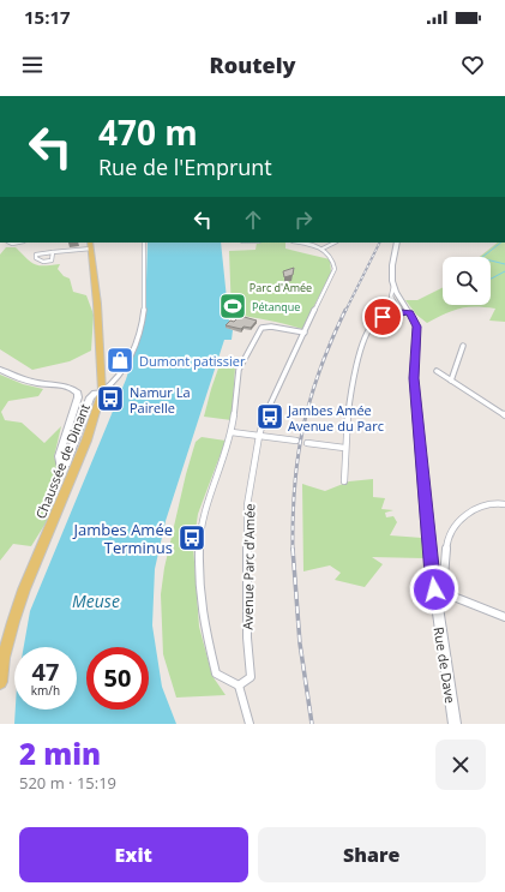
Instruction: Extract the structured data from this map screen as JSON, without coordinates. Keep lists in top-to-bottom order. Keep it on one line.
{"streets":{"main road":["Chaussée de Dinant","Rue de Dave"],"street":["Avenue Parc d'Amée"]},"water":["Meuse"],"parks":["Parc d'Amée"],"places":{"sports":["Pétanque"],"shop":["Dumont patissier"],"bus stop":["Namur La Pairelle","Jambes Amée Avenue du Parc","Jambes Amée Terminus"]},"page":{"status":"15:17","header":"Routely","turn":["470 m","Rue de l'Emprunt"],"speed":"47 km/h","limit":"50","heading":["2 min","520 m · 15:19"],"buttons":["Exit","Share"]}}
